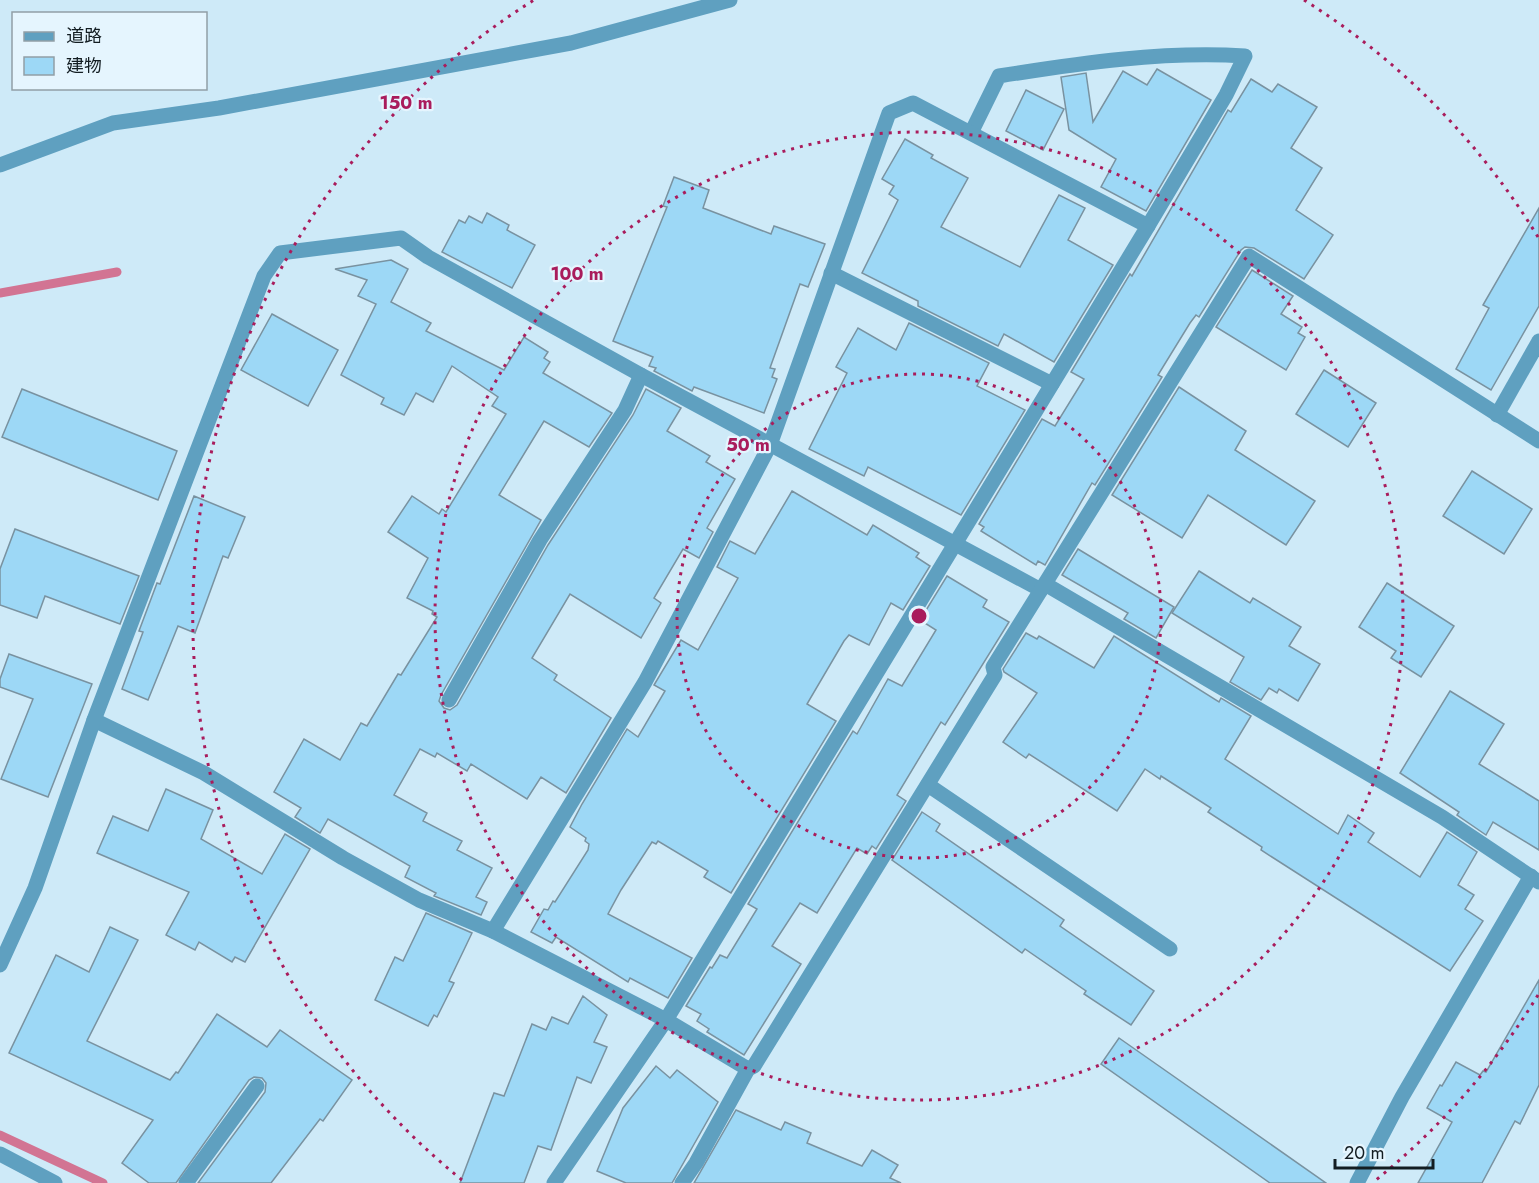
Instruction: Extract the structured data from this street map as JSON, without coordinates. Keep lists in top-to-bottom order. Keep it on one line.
{"legend":["道路","建物"],"scale_bar":"20 m","rings":["150 m","100 m","50 m"]}
